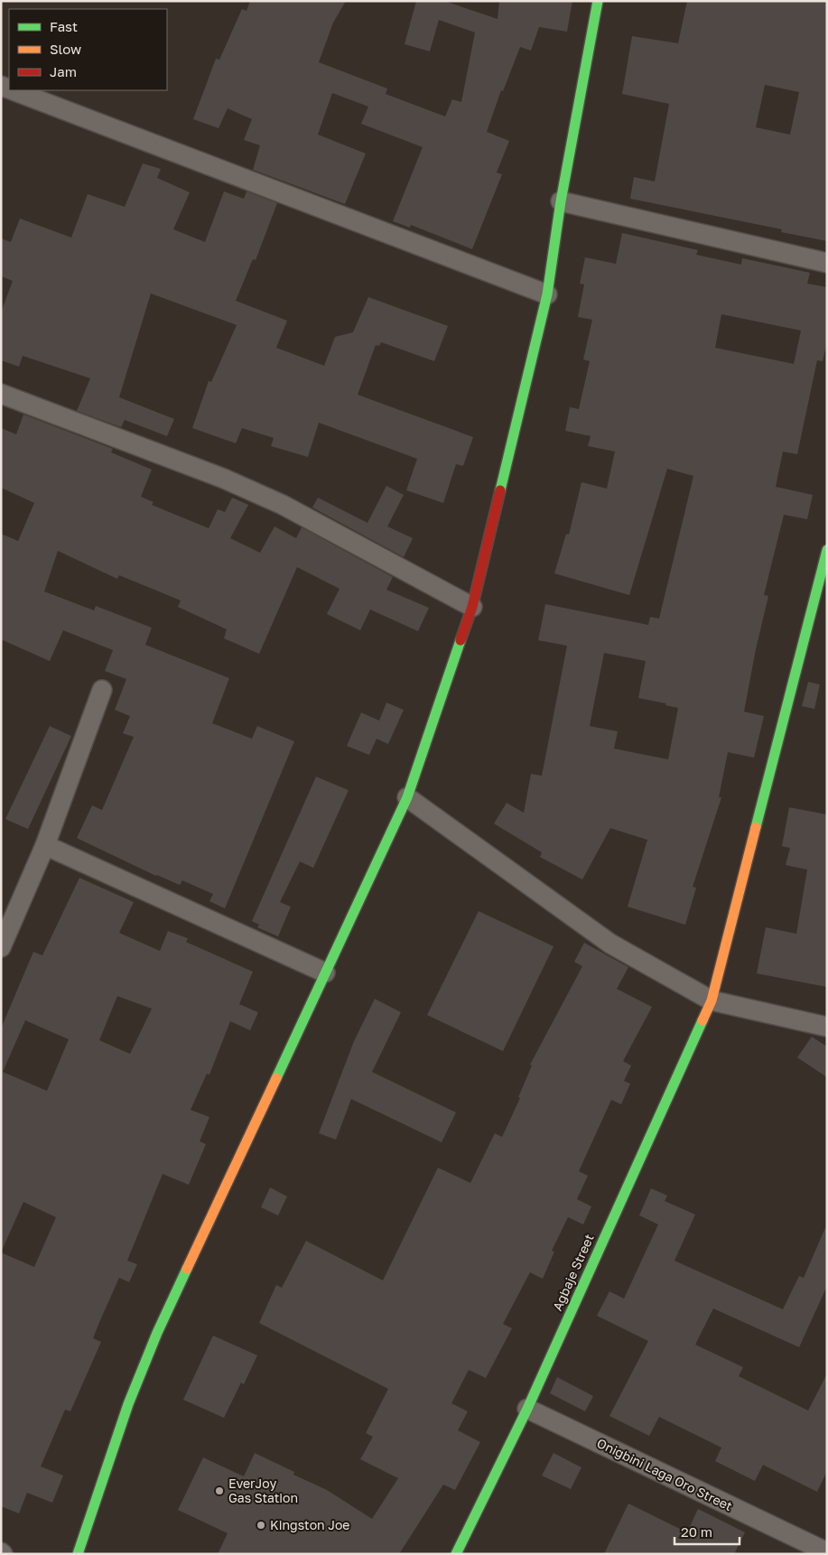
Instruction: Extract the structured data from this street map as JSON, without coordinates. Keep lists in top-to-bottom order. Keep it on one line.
{"streets":{"main road":["Agbaje Street"],"street":["Onigbini Laga Oro Street"]},"crossings":[["Agbaje Street","Onigbini Laga Oro Street"]],"places":["EverJoy Gas Station","Kingston Joe"],"legend":["Fast","Slow","Jam"],"scale_bar":"20 m"}
